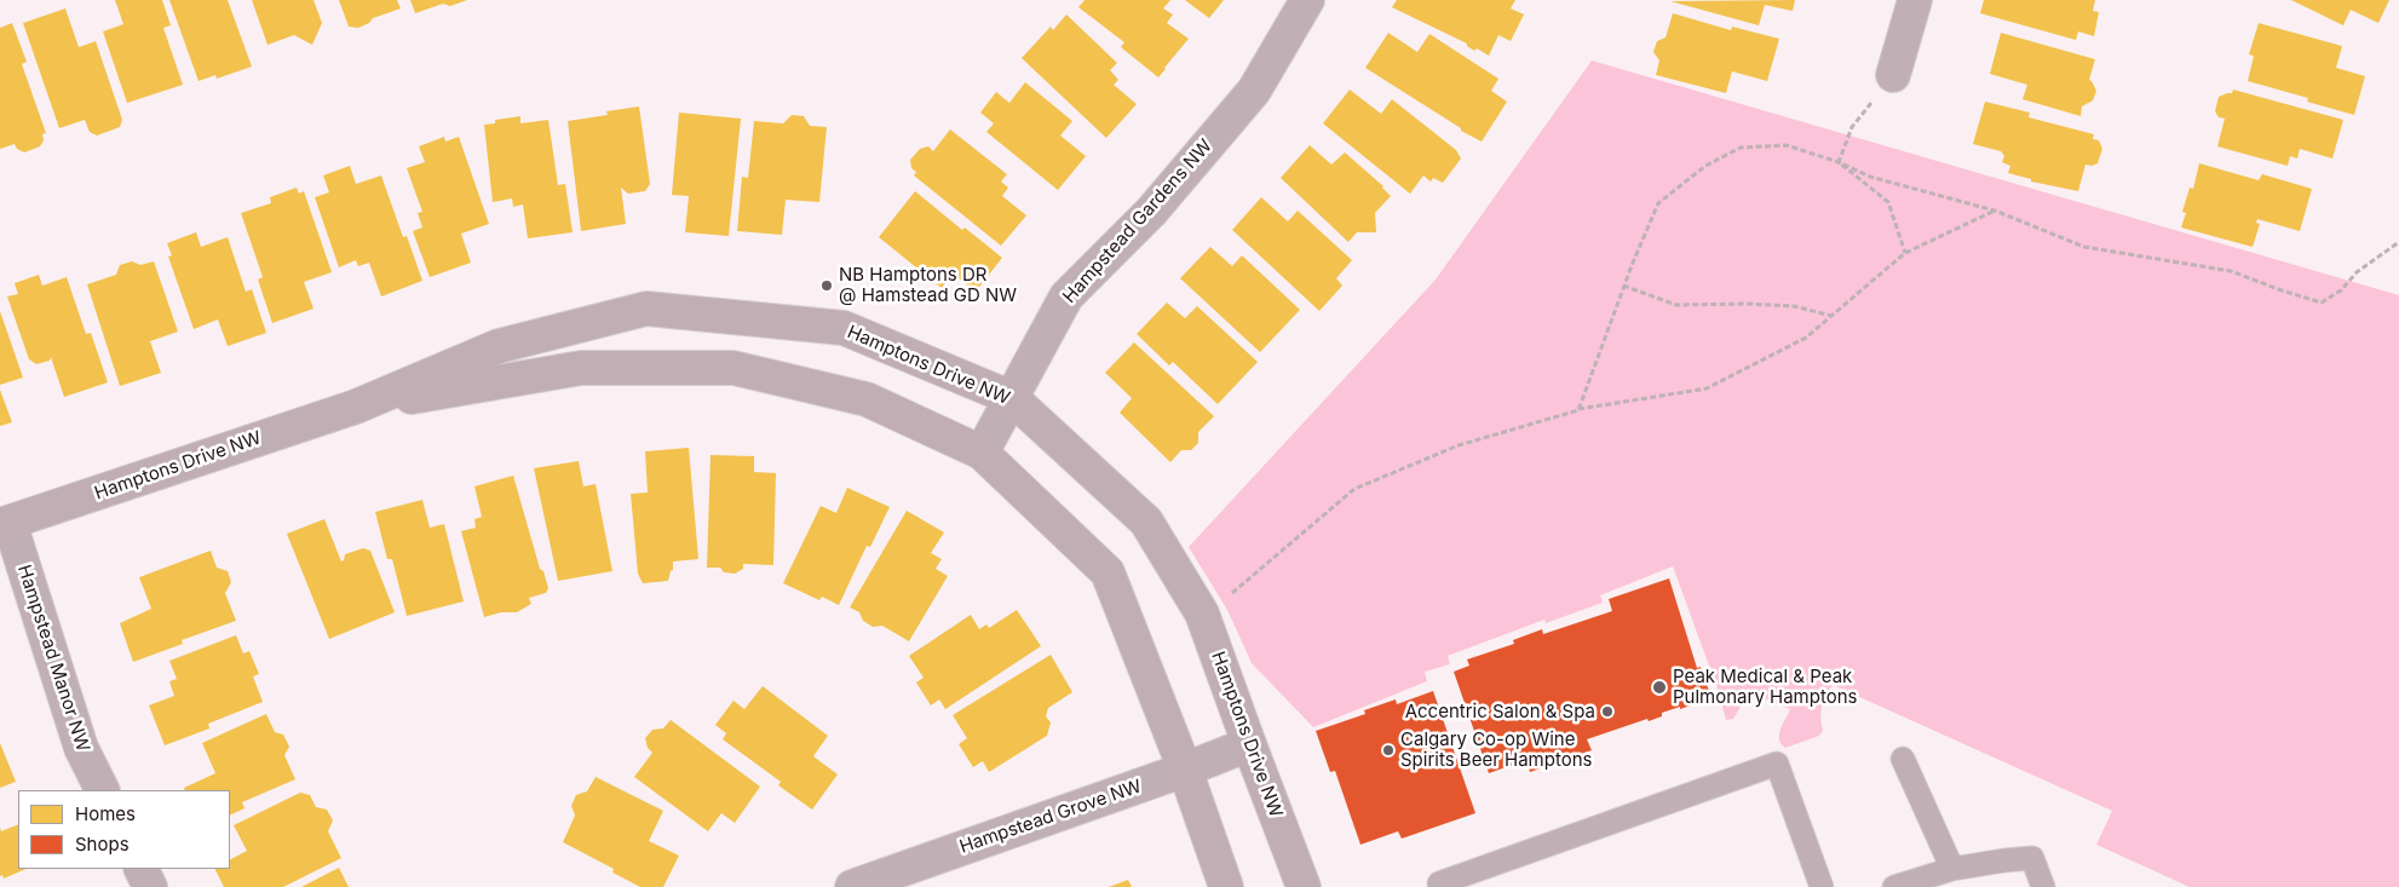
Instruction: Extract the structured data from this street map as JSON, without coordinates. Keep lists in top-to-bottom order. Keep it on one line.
{"streets":{"street":["Hampstead Gardens NW","Hamptons Drive NW","Hampstead Manor NW","Hampstead Grove NW"]},"crossings":[["Hampstead Gardens NW","Hamptons Drive NW"],["Hamptons Drive NW","Hampstead Manor NW"],["Hamptons Drive NW","Hampstead Grove NW"]],"places":["NB Hamptons DR @ Hamstead GD NW","Peak Medical & Peak Pulmonary Hamptons","Accentric Salon & Spa","Calgary Co-op Wine Spirits Beer Hamptons"],"legend":["Homes","Shops"]}
